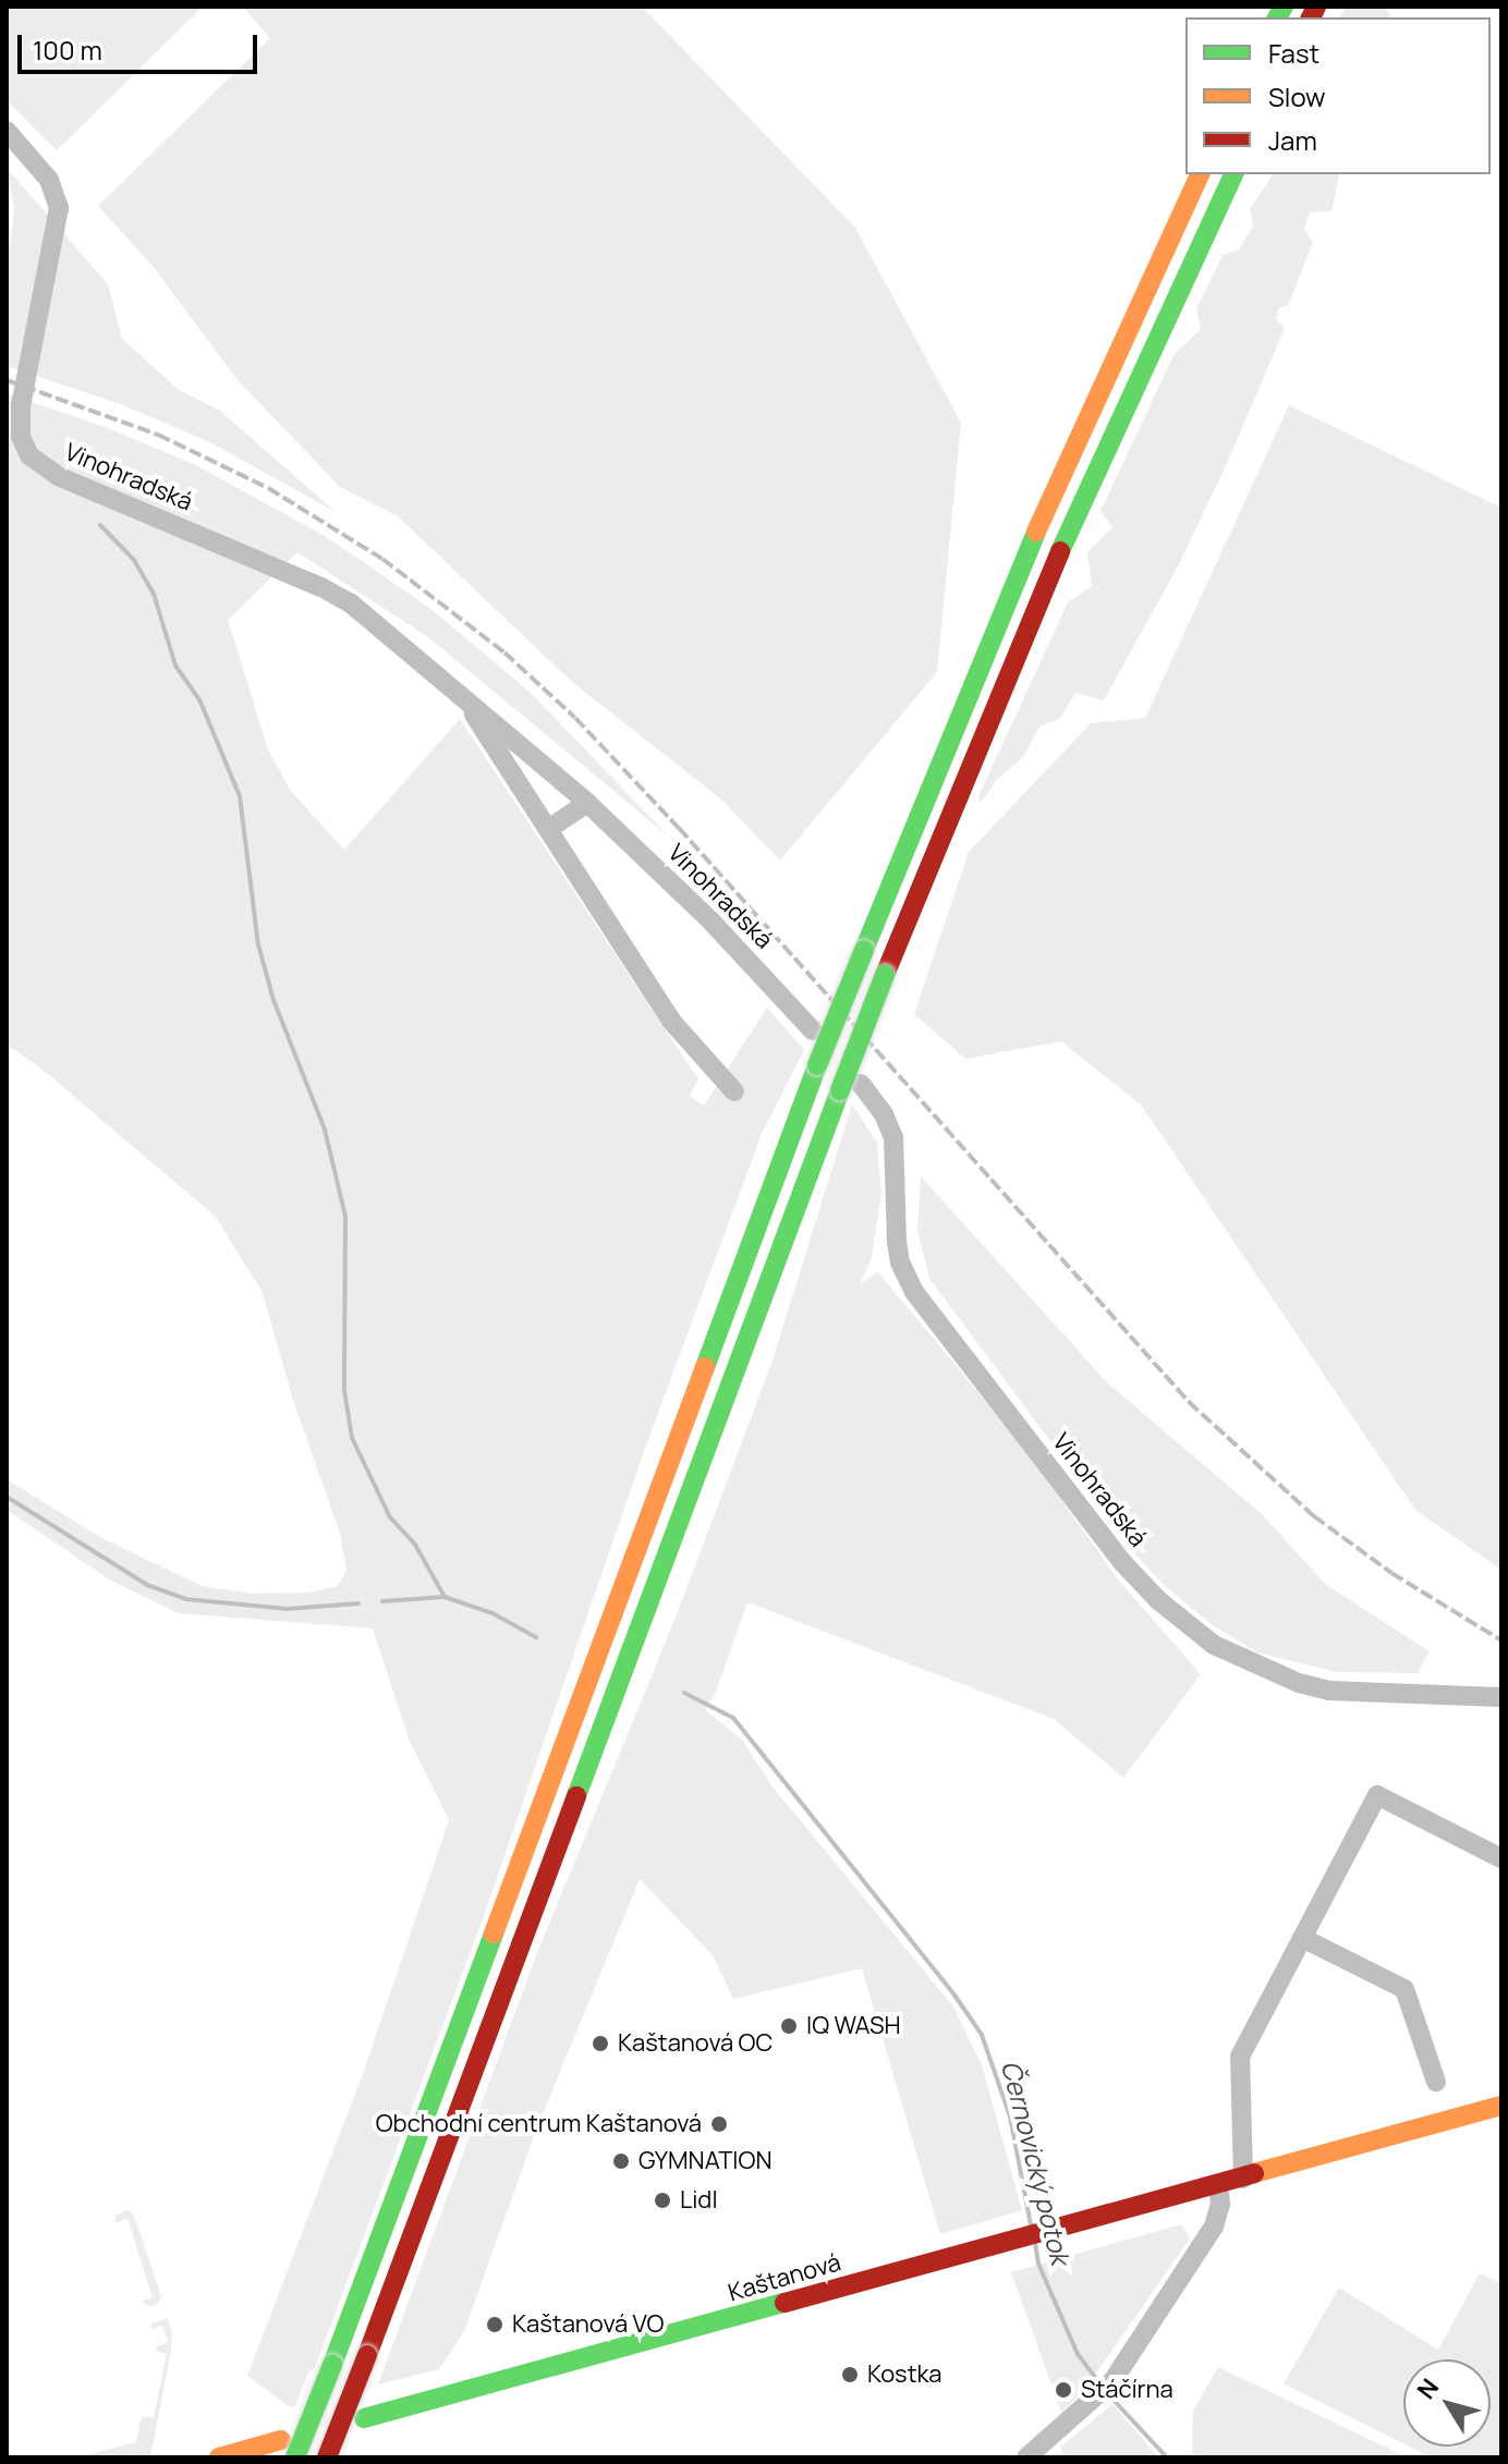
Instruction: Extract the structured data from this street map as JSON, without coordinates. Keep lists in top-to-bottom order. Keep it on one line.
{"streets":{"main road":["Kaštanová"],"street":["Vinohradská"]},"water":["Černovický potok"],"places":["IQ WASH","Kaštanová OC","Obchodní centrum Kaštanová","GYMNATION","Lidl","Kaštanová VO","Kostka","Stáčírna"],"legend":["Fast","Slow","Jam"],"scale_bar":"100 m","north":"top left"}
